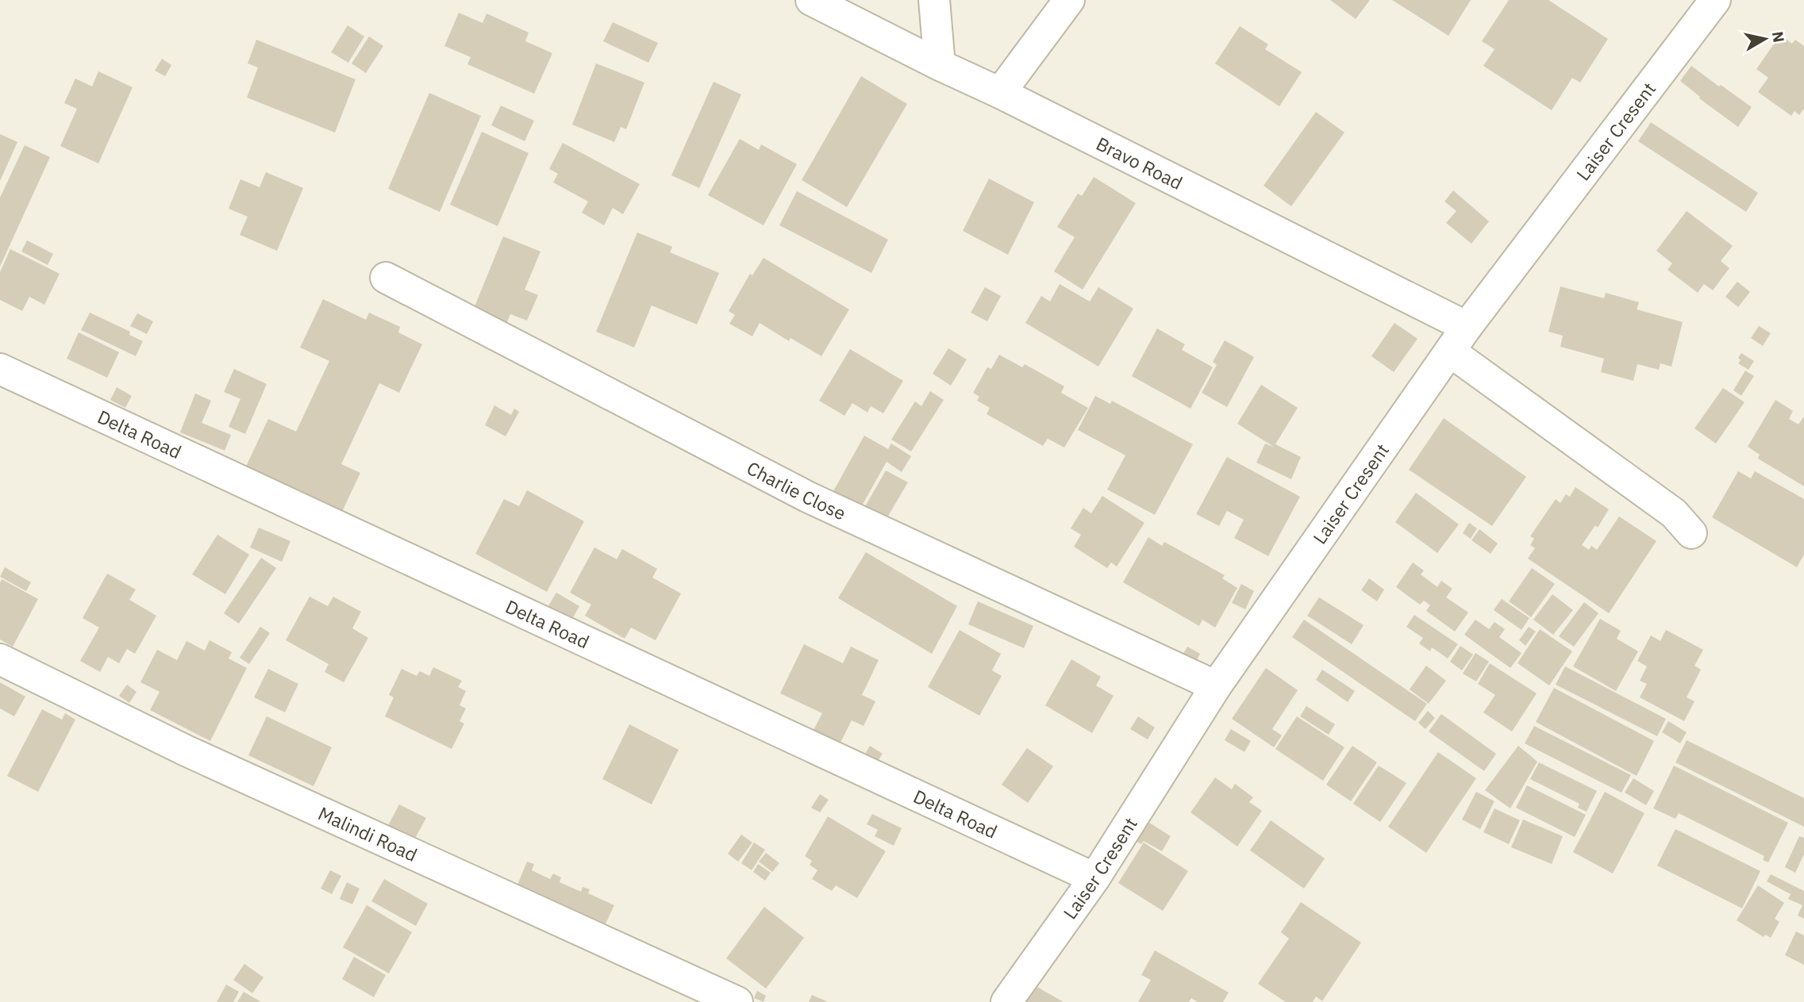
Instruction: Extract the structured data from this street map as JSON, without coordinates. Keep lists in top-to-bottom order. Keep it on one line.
{"streets":{"street":["Laiser Cresent","Bravo Road","Delta Road","Charlie Close","Malindi Road"]},"crossings":[["Laiser Cresent","Bravo Road"],["Laiser Cresent","Delta Road"],["Laiser Cresent","Charlie Close"]],"north":"right"}
